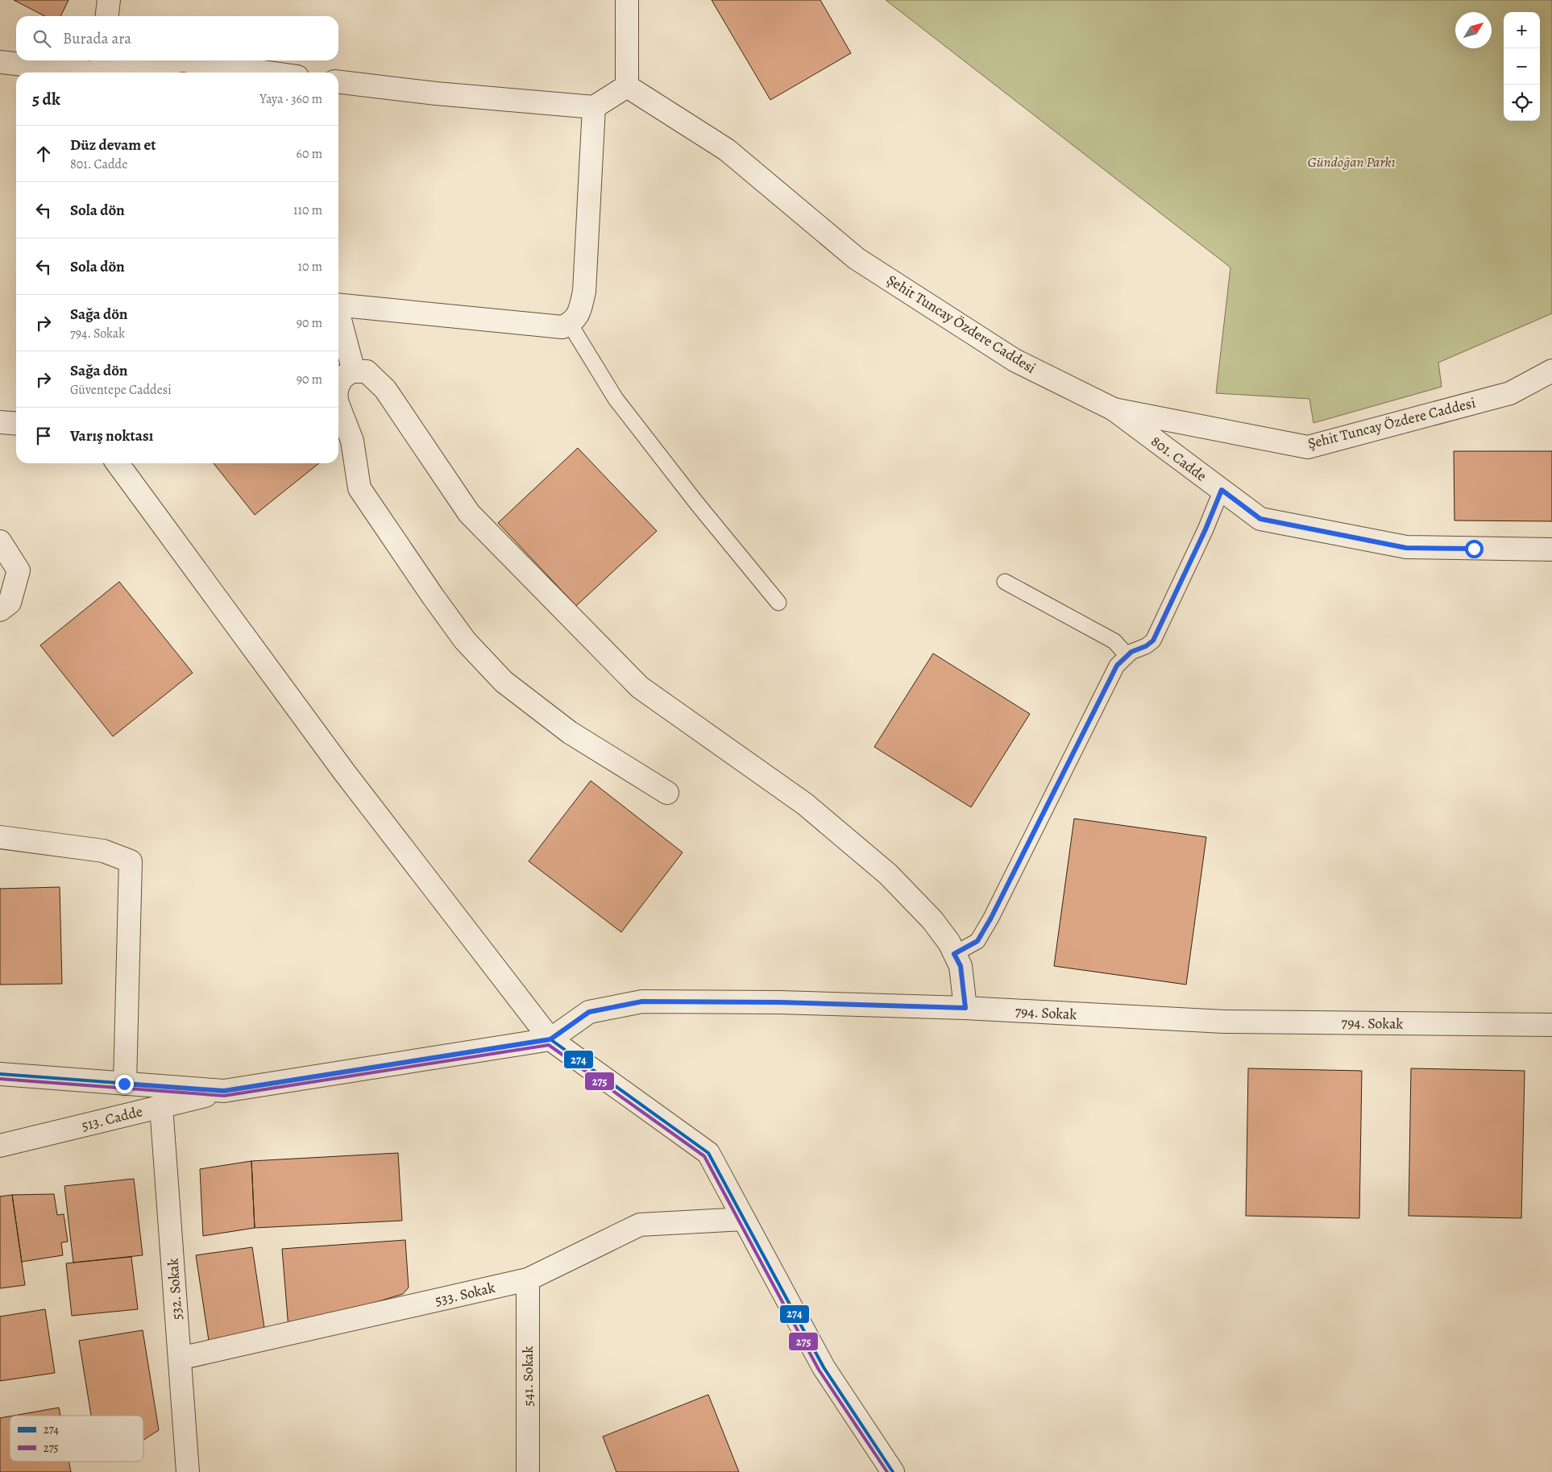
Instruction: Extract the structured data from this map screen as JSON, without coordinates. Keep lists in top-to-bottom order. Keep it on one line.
{"streets":{"street":["Şehit Tuncay Özdere Caddesi","801. Cadde","794. Sokak","513. Cadde","532. Sokak","533. Sokak","541. Sokak"]},"crossings":[["Şehit Tuncay Özdere Caddesi","801. Cadde"],["513. Cadde","532. Sokak"],["532. Sokak","533. Sokak"],["533. Sokak","541. Sokak"]],"parks":["Gündoğan Parkı"],"lines":["transit line 274","transit line 275"],"legend":["274","275"],"north":"top right","page":{"map_buttons":["+","−"],"search":"Burada ara","heading":["5 dk","Yaya · 360 m"],"list":[["Düz devam et","801. Cadde","60 m"],["Sola dön","110 m"],["Sola dön","10 m"],["Sağa dön","794. Sokak","90 m"],["Sağa dön","Güventepe Caddesi","90 m"],"Varış noktası"]}}
